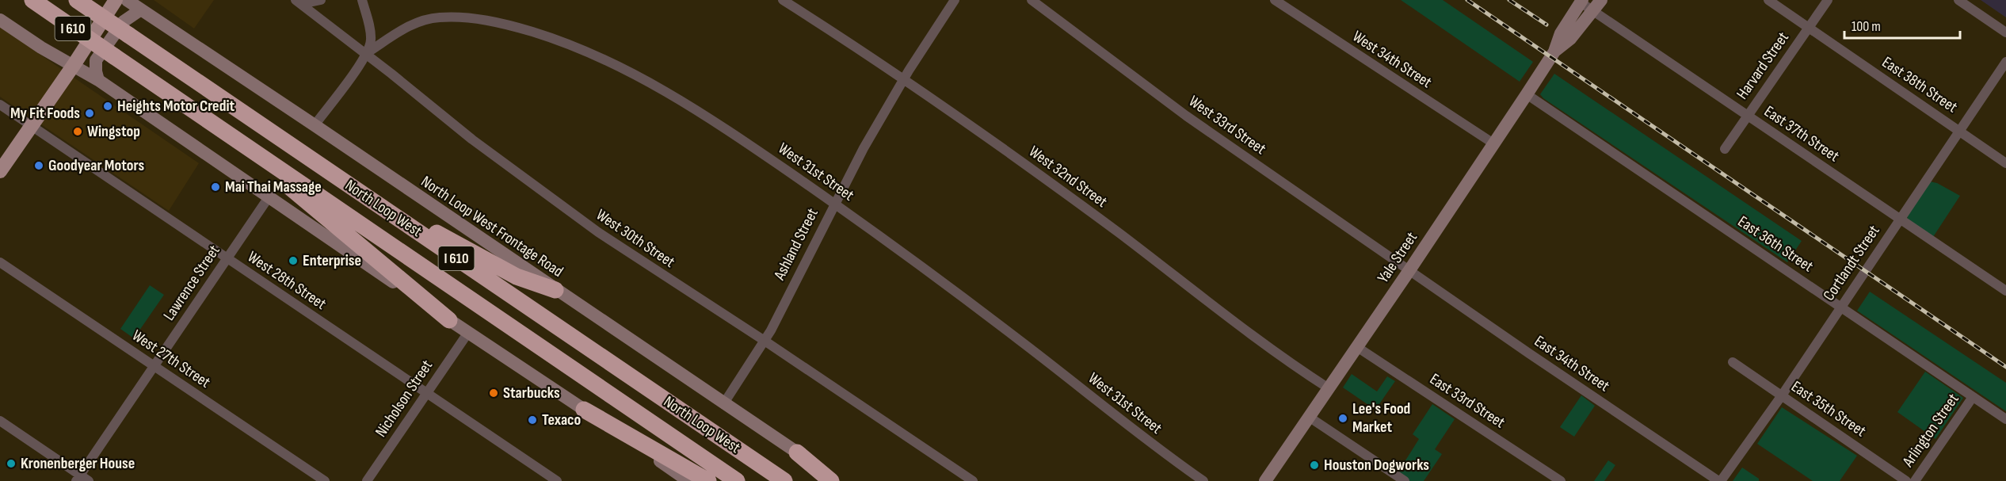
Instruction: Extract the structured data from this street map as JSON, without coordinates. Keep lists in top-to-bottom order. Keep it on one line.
{"streets":{"highway":["I 610","North Loop West"],"main road":["North Loop West Frontage Road","Yale Street"],"street":["West 34th Street","Harvard Street","East 38th Street","West 33rd Street","East 37th Street","West 31st Street","West 32nd Street","West 30th Street","Ashland Street","East 36th Street","Cortlandt Street","West 28th Street","Lawrence Street","West 27th Street","East 34th Street","Nicholson Street","East 33rd Street","East 35th Street","Arlington Street"]},"crossings":[["West 34th Street","Yale Street"],["Harvard Street","East 38th Street"],["Harvard Street","East 37th Street"],["East 38th Street","Cortlandt Street"],["West 33rd Street","Yale Street"],["West 33rd Street","East 34th Street"],["East 37th Street","Yale Street"],["East 37th Street","Cortlandt Street"],["West 31st Street","West 30th Street"],["West 31st Street","Ashland Street"],["West 32nd Street","Ashland Street"],["West 32nd Street","Yale Street"],["North Loop West Frontage Road","Ashland Street"],["West 30th Street","Ashland Street"],["East 36th Street","Yale Street"],["East 36th Street","Cortlandt Street"],["East 36th Street","Arlington Street"],["Yale Street","East 34th Street"],["Yale Street","East 33rd Street"],["Cortlandt Street","East 34th Street"],["Cortlandt Street","East 35th Street"],["West 28th Street","Lawrence Street"],["West 28th Street","Nicholson Street"],["Lawrence Street","West 27th Street"]],"places":["Heights Motor Credit","My Fit Foods","Wingstop","Goodyear Motors","Mai Thai Massage","Enterprise","Starbucks","Lee's Food Market","Texaco","Kronenberger House","Houston Dogworks"],"scale_bar":"100 m"}
